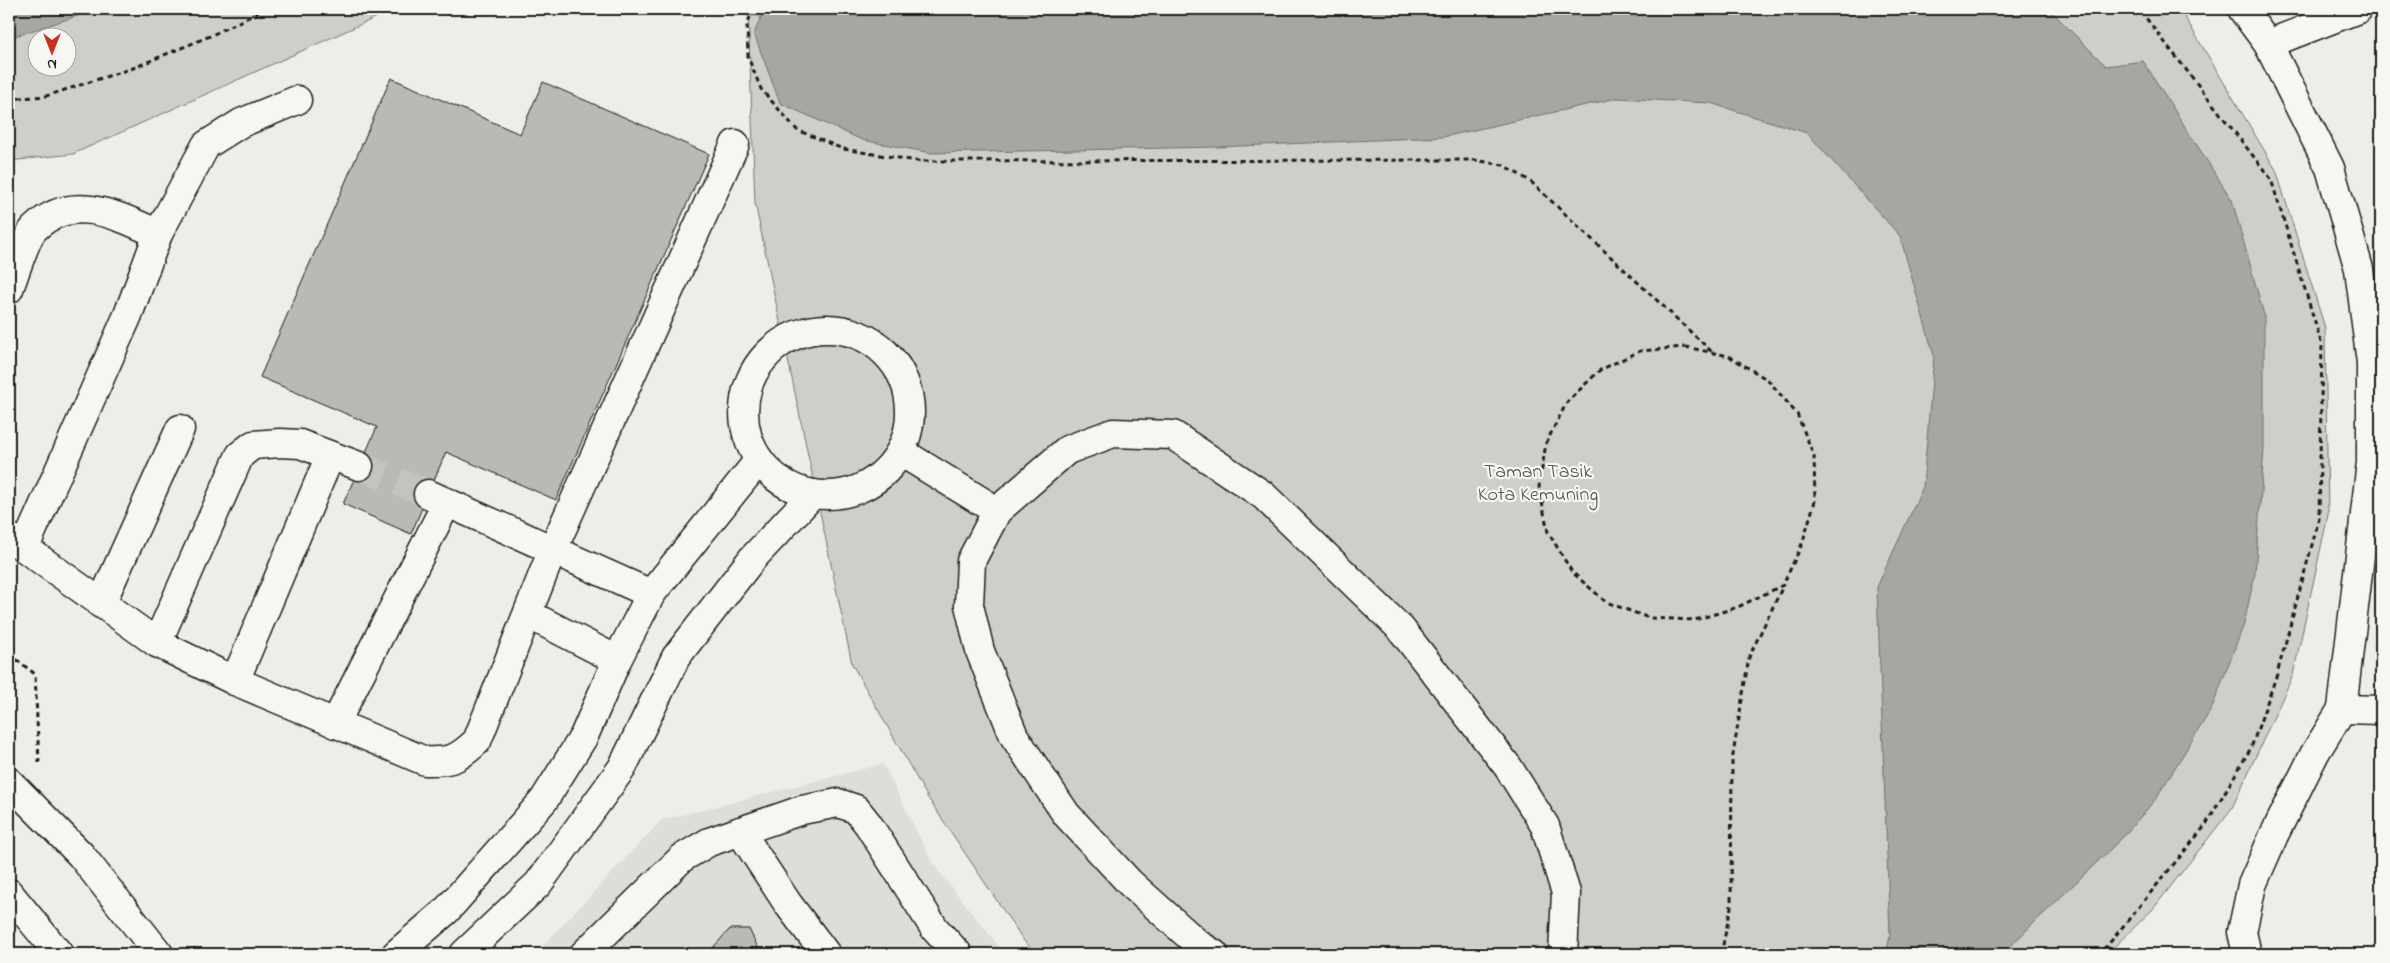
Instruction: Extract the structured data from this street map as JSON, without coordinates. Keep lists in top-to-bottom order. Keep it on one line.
{"parks":["Taman Tasik Kota Kemuning"],"north":"bottom"}
